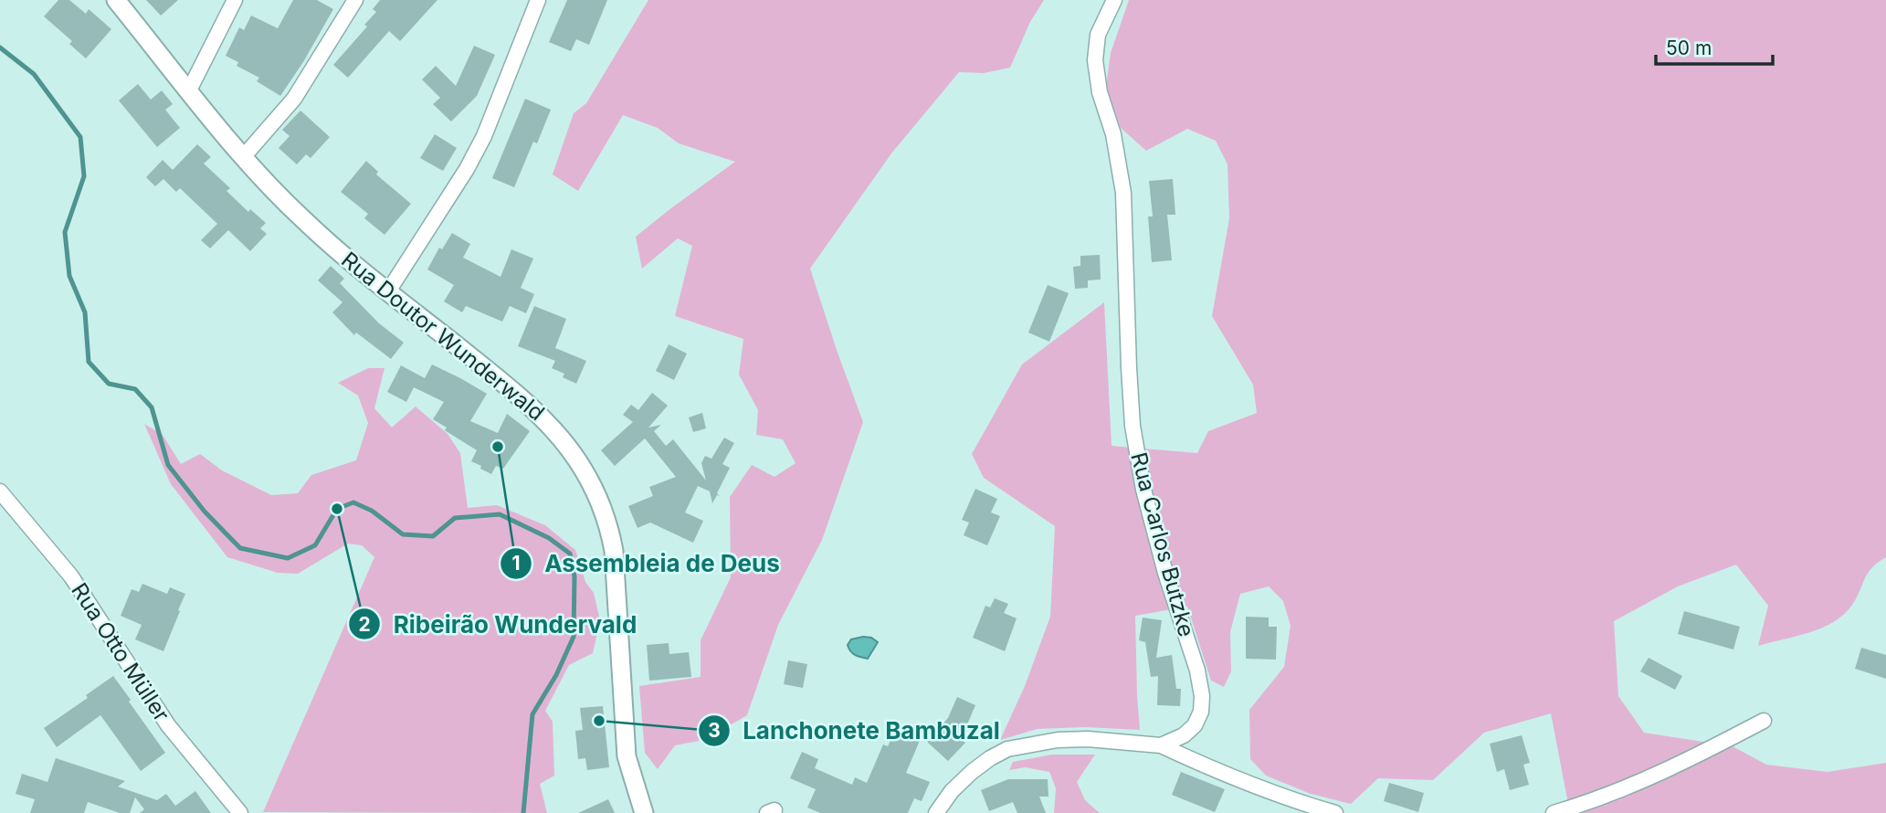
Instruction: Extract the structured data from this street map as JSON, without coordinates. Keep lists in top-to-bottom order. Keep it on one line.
{"streets":{"street":["Rua Doutor Wunderwald","Rua Carlos Butzke","Rua Otto Müller"]},"places":["Assembleia de Deus","Ribeirão Wundervald","Lanchonete Bambuzal"],"scale_bar":"50 m"}
